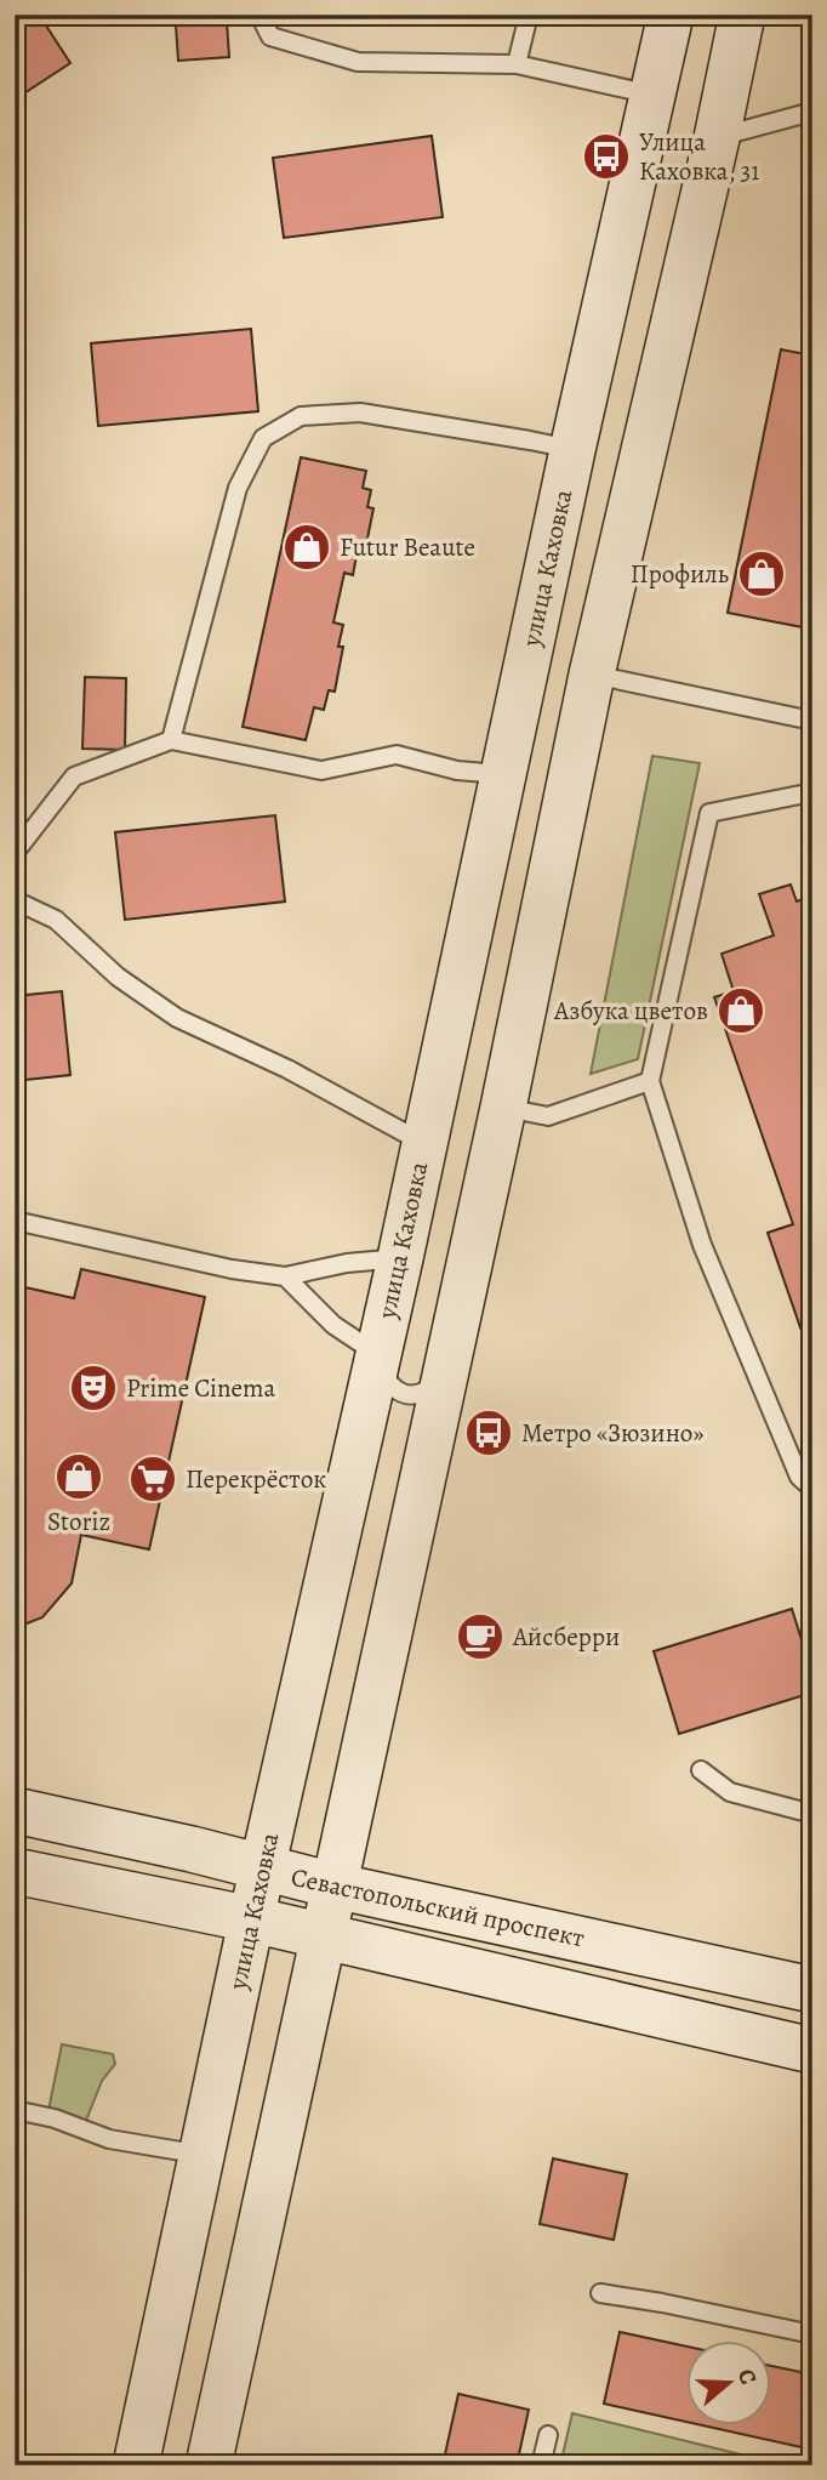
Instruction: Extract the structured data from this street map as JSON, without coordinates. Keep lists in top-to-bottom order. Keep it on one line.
{"streets":{"main road":["улица Каховка","Севастопольский проспект"]},"crossings":[["улица Каховка","Севастопольский проспект"]],"places":{"bus stop":["Улица Каховка, 31","Метро «Зюзино»"],"shop":["Futur Beaute","Профиль","Азбука цветов","Storiz"],"theatre":["Prime Cinema"],"supermarket":["Перекрёсток"],"cafe":["Айсберри"]},"north":"right"}
